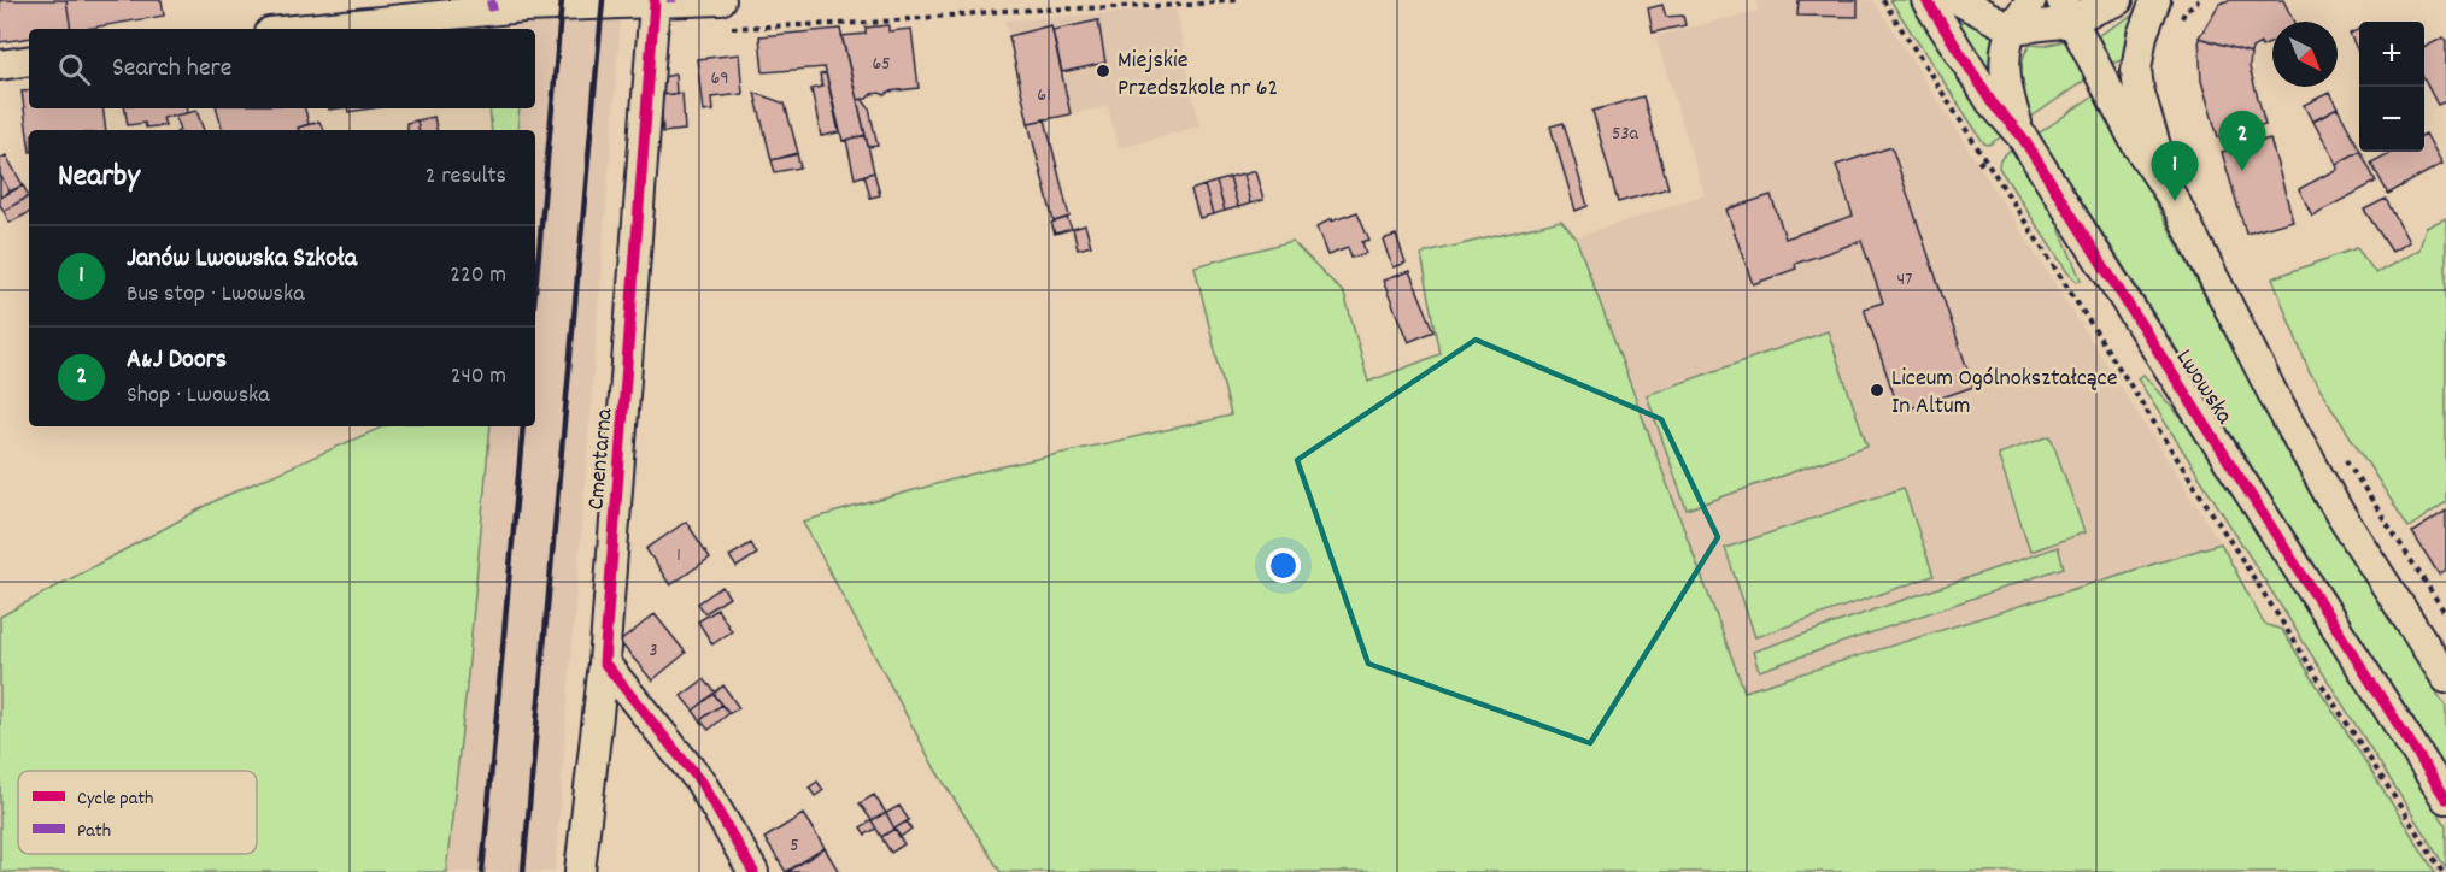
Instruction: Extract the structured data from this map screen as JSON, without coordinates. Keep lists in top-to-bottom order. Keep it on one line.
{"streets":{"street":["Lwowska","Cmentarna"]},"places":["Miejskie Przedszkole nr 62","Liceum Ogólnokształcące In Altum"],"house_numbers":["65","69","61","53a","47","1","3","5"],"legend":["Cycle path","Path"],"north":"bottom right","page":{"map_buttons":["+","−"],"search":"Search here","pins":["2","1"],"heading":["Nearby","2 results"],"list":[{"mark":"1","name":"Janów Lwowska Szkoła","note":"Bus stop · Lwowska","value":"220 m"},{"mark":"2","name":"A&J Doors","note":"Shop · Lwowska","value":"240 m"}]}}
